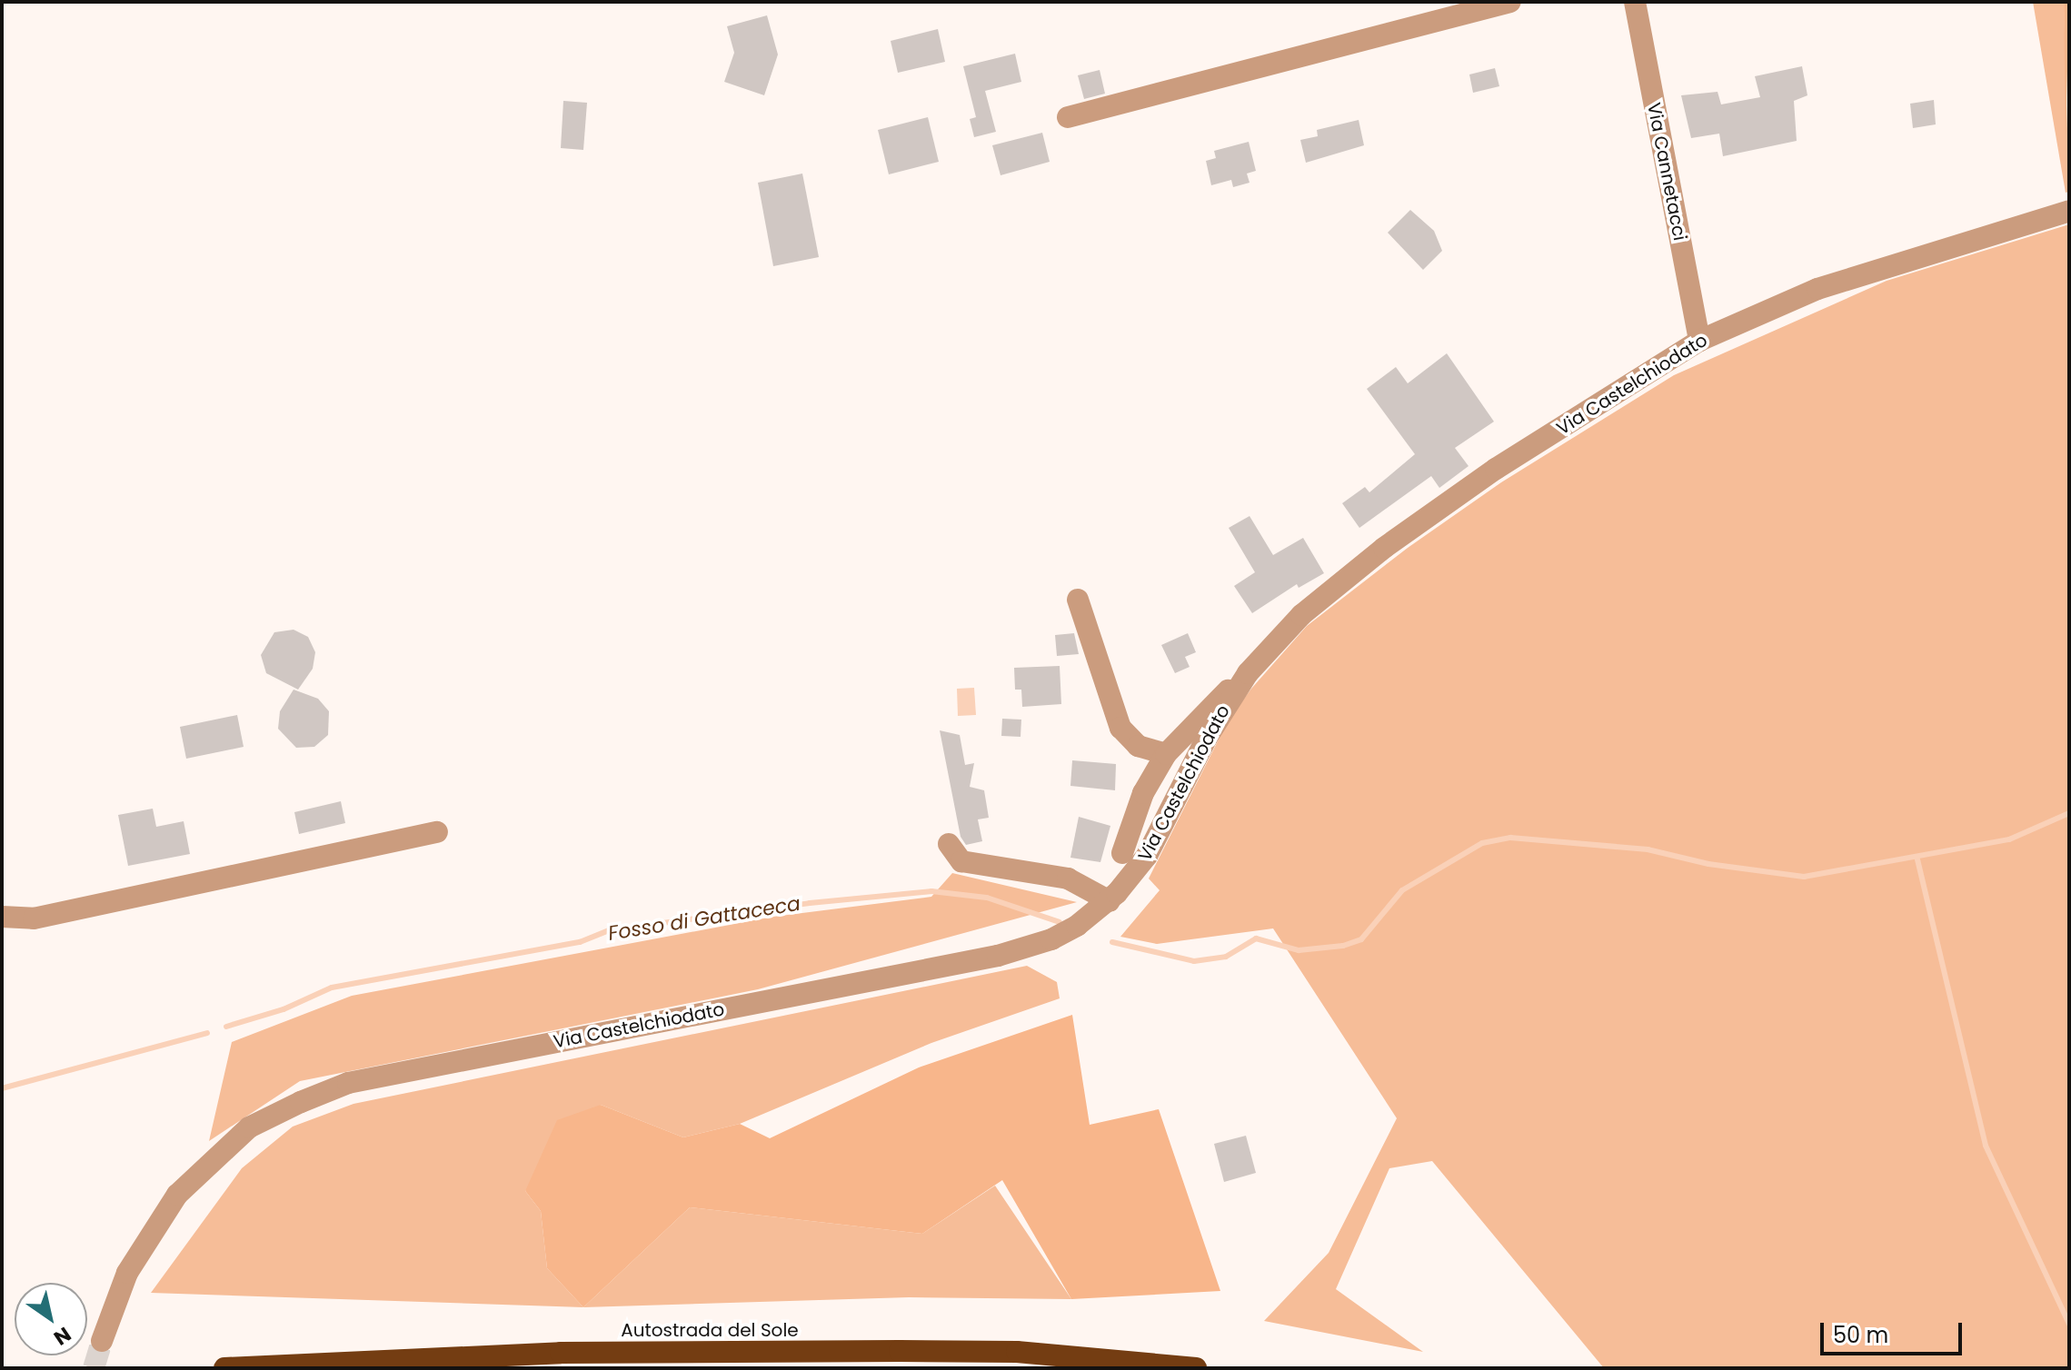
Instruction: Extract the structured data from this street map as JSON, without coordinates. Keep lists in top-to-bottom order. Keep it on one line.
{"streets":{"highway":["Autostrada del Sole"],"street":["Via Cannetacci","Via Castelchiodato"]},"crossings":[["Via Cannetacci","Via Castelchiodato"]],"water":["Fosso di Gattaceca"],"scale_bar":"50 m","north":"bottom right"}
